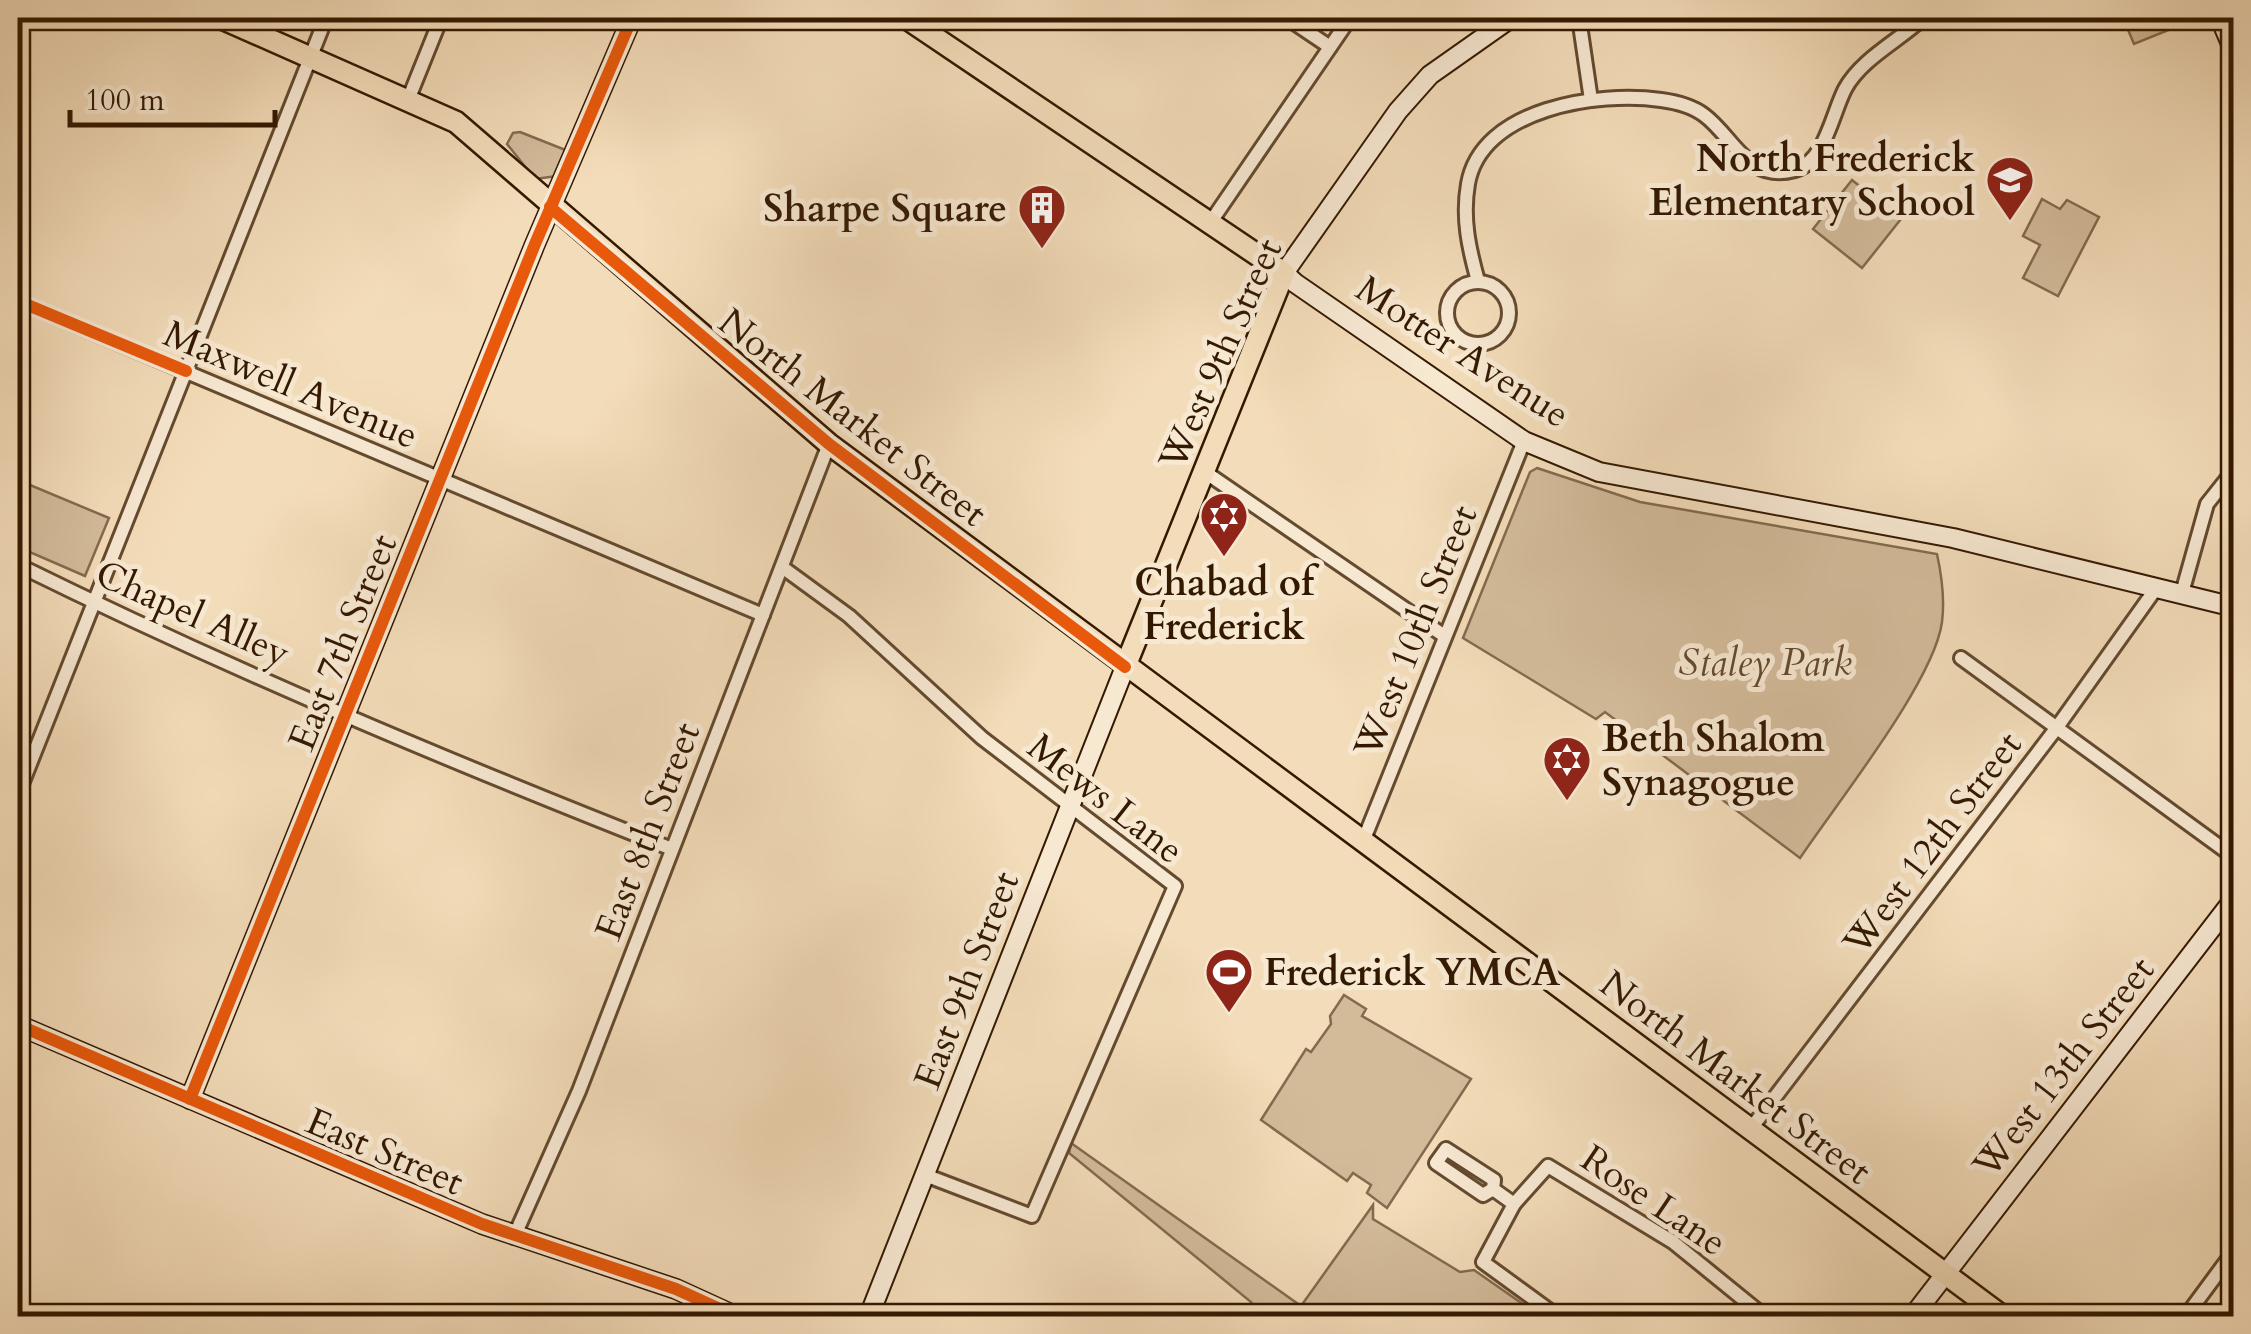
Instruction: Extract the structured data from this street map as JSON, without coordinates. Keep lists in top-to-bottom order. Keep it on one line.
{"streets":{"main road":["Motter Avenue","West 9th Street","North Market Street","East 7th Street","East 9th Street","West 13th Street","East Street"],"street":["Maxwell Avenue","Chapel Alley","West 10th Street","Mews Lane","East 8th Street","West 12th Street","Rose Lane"]},"crossings":[["Motter Avenue","West 9th Street"],["Motter Avenue","West 10th Street"],["Motter Avenue","West 12th Street"],["West 9th Street","North Market Street"],["West 9th Street","East 9th Street"],["Maxwell Avenue","East 7th Street"],["Maxwell Avenue","East 8th Street"],["North Market Street","West 10th Street"],["North Market Street","East 7th Street"],["North Market Street","East 8th Street"],["North Market Street","West 12th Street"],["North Market Street","East 9th Street"],["North Market Street","West 13th Street"],["Chapel Alley","East 7th Street"],["Chapel Alley","East 8th Street"],["East 7th Street","East Street"],["Mews Lane","East 8th Street"],["Mews Lane","East 9th Street"],["East 8th Street","East Street"]],"parks":["Staley Park"],"places":{"school or university":["North Frederick Elementary School"],"building":["Sharpe Square"],"synagogue":["Chabad of Frederick","Beth Shalom Synagogue"],"sports":["Frederick YMCA"]},"scale_bar":"100 m"}
